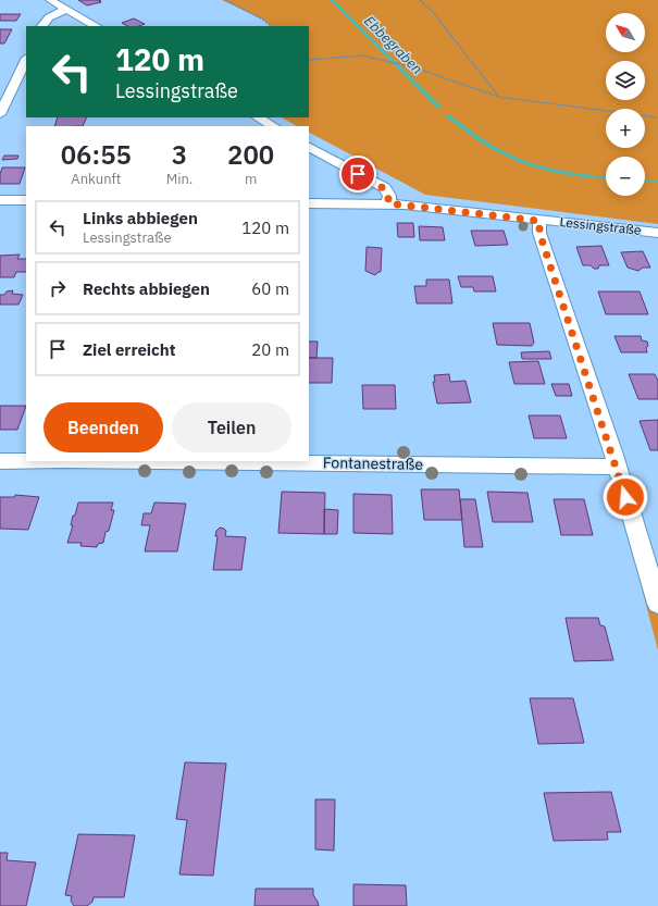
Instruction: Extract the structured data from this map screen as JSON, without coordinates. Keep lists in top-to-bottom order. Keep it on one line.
{"streets":{"street":["Lessingstraße","Fontanestraße"]},"water":["Ebbegraben"],"north":"top left","page":{"map_buttons":["+","−"],"turn":["120 m","Lessingstraße"],"eta":["06:55","Ankunft","3","Min.","200","m"],"list":[{"name":"Links abbiegen","note":"Lessingstraße","value":"120 m"},{"name":"Rechts abbiegen","value":"60 m"},{"name":"Ziel erreicht","value":"20 m"}],"buttons":["Beenden","Teilen"]}}
